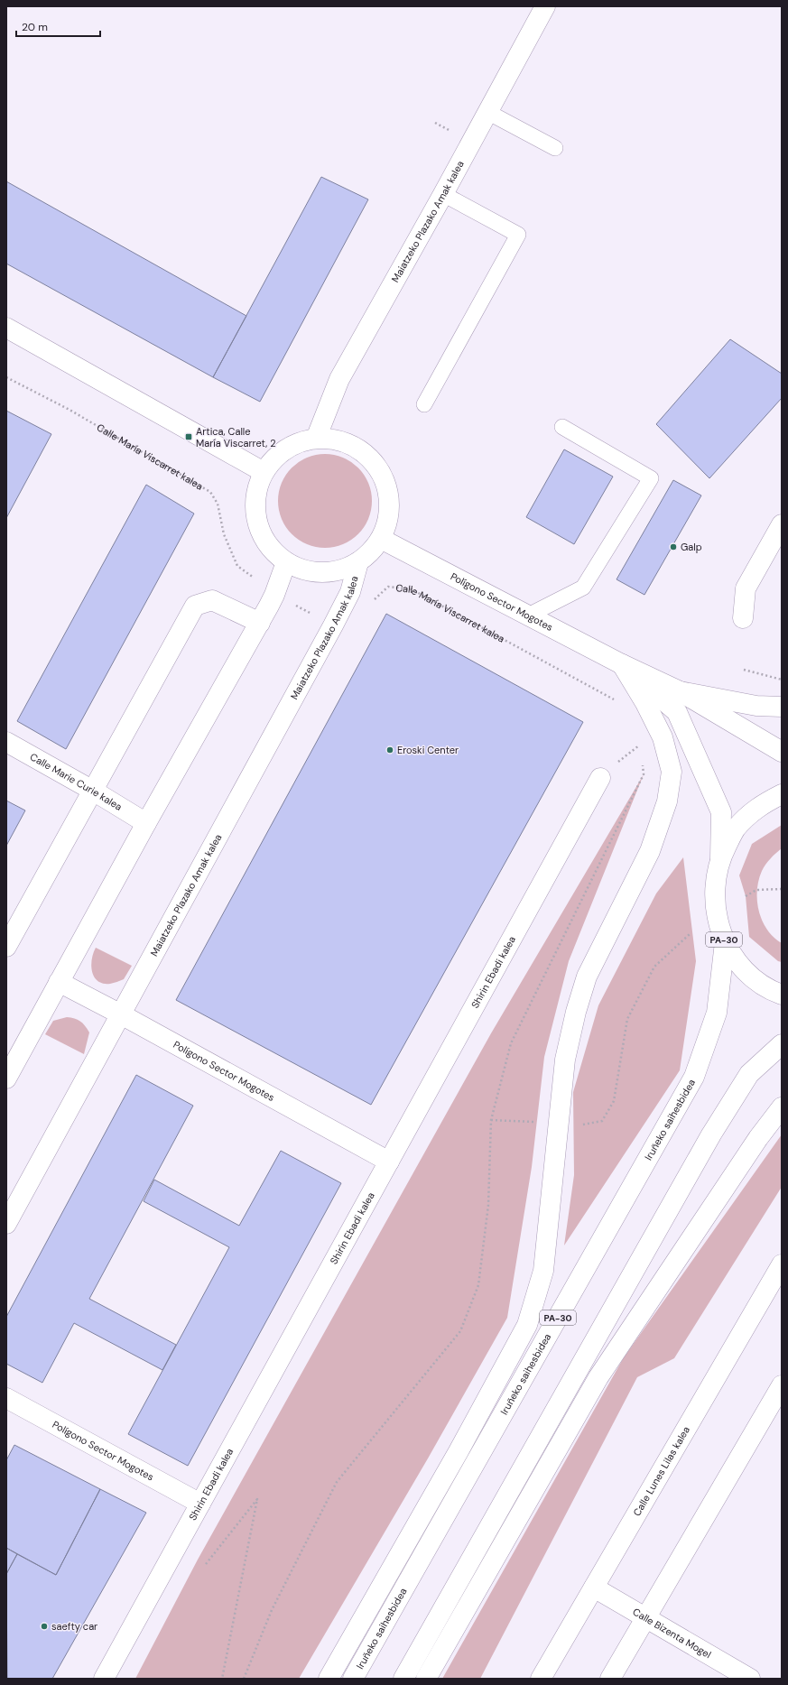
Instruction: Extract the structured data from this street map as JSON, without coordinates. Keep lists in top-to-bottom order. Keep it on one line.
{"streets":{"main road":["Maiatzeko Plazako Amak kalea","Polígono Sector Mogotes","Calle Marie Curie kalea","PA-30","Shirin Ebadi kalea","Iruñeko saihesbidea","Calle Lunes Lilas kalea","Calle Bizenta Mogel"],"path":["Calle María Viscarret kalea"]},"crossings":[["Maiatzeko Plazako Amak kalea","Calle María Viscarret kalea"],["Maiatzeko Plazako Amak kalea","Polígono Sector Mogotes"],["Polígono Sector Mogotes","PA-30"],["Polígono Sector Mogotes","Shirin Ebadi kalea"],["PA-30","Iruñeko saihesbidea"],["Calle Lunes Lilas kalea","Calle Bizenta Mogel"]],"places":{"transit":["Artica, Calle María Viscarret, 2"],"other":["Galp","Eroski Center","saefty car"]},"scale_bar":"20 m"}
